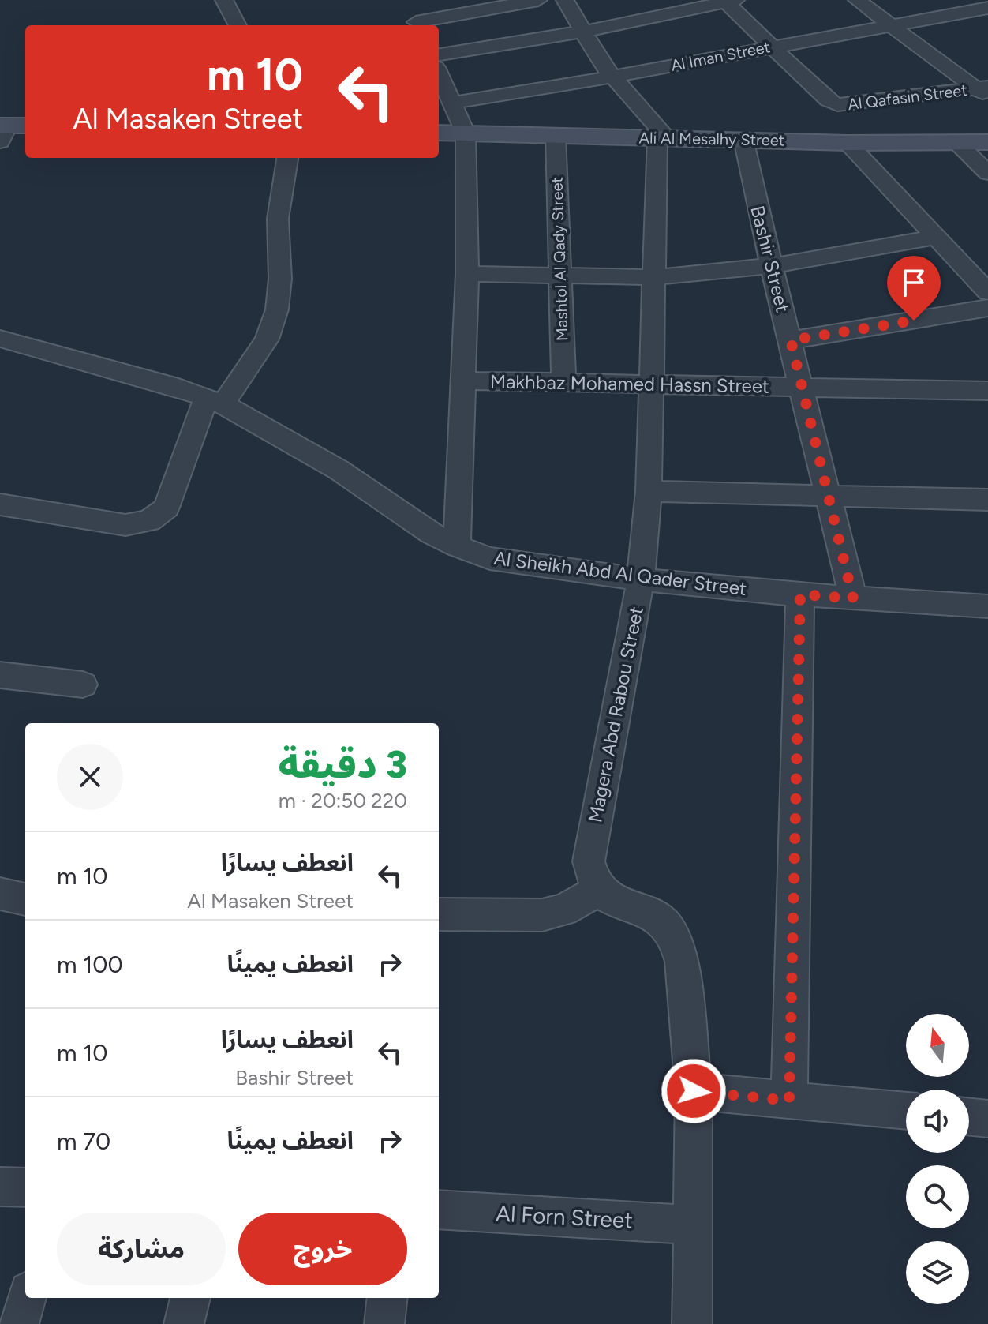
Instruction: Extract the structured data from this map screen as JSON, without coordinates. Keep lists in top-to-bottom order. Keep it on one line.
{"streets":{"street":["Al Iman Street","Al Qafasin Street","Ali Al Mesalhy Street","Mashtol Al Qady Street","Bashir Street","Makhbaz Mohamed Hassn Street","Al Sheikh Abd Al Qader Street","Magera Abd Rabou Street","Al Forn Street"]},"crossings":[["Al Iman Street","Al Qafasin Street"],["Ali Al Mesalhy Street","Mashtol Al Qady Street"],["Ali Al Mesalhy Street","Bashir Street"],["Ali Al Mesalhy Street","Magera Abd Rabou Street"],["Mashtol Al Qady Street","Makhbaz Mohamed Hassn Street"],["Bashir Street","Makhbaz Mohamed Hassn Street"],["Bashir Street","Al Sheikh Abd Al Qader Street"],["Makhbaz Mohamed Hassn Street","Magera Abd Rabou Street"],["Al Sheikh Abd Al Qader Street","Magera Abd Rabou Street"]],"north":"top","page":{"turn":["10 m","Al Masaken Street"],"heading":["3 دقيقة","220 m · 20:50"],"list":[{"name":"انعطف يسارًا","note":"Al Masaken Street","value":"10 m"},{"name":"انعطف يمينًا","value":"100 m"},{"name":"انعطف يسارًا","note":"Bashir Street","value":"10 m"},{"name":"انعطف يمينًا","value":"70 m"}],"buttons":["خروج","مشاركة"]}}
